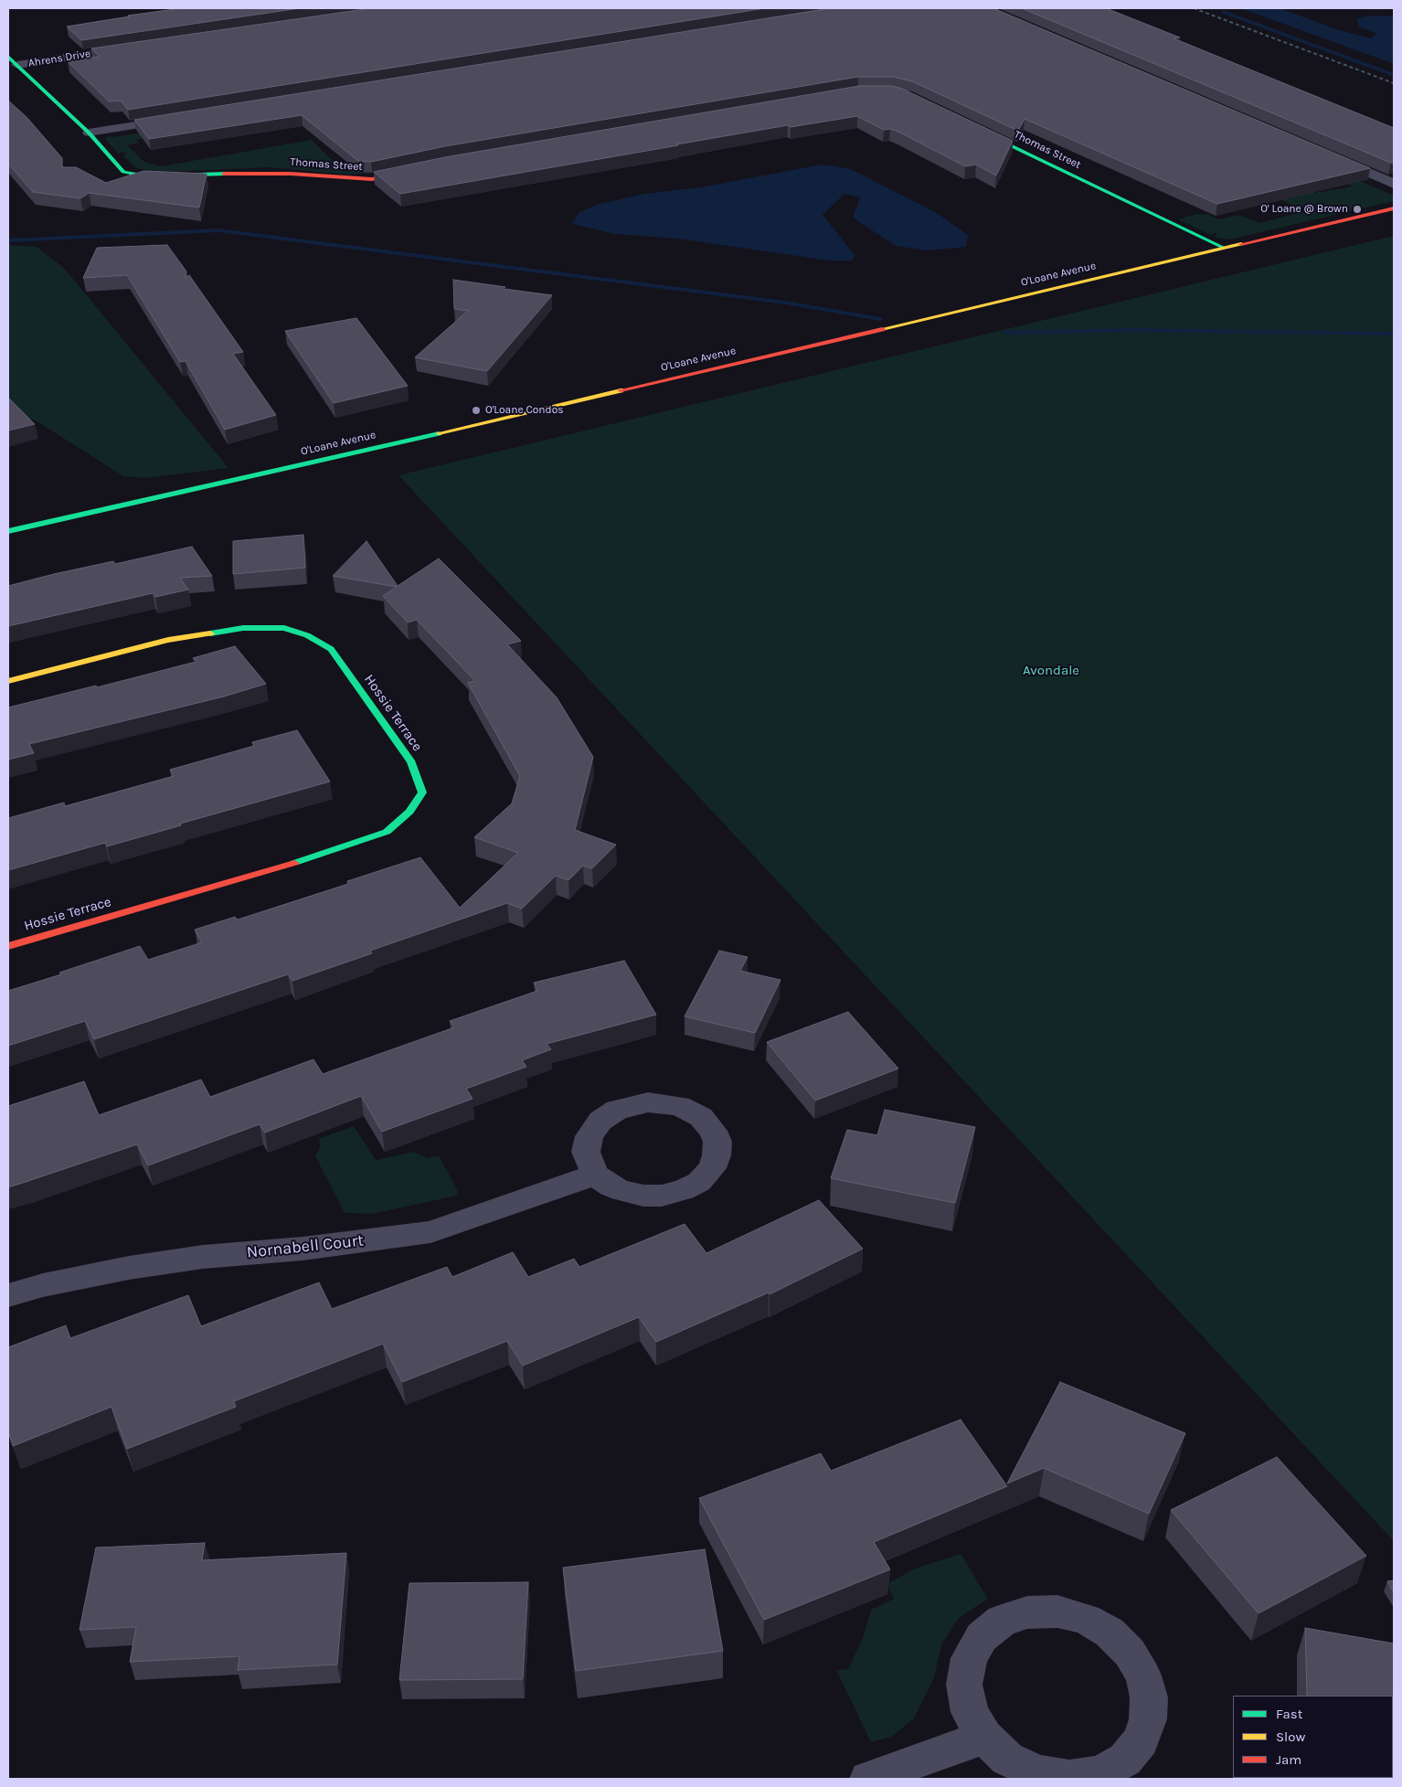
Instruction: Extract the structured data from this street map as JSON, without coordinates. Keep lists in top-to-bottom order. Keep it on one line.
{"streets":{"street":["Ahrens Drive","Thomas Street","O'Loane Avenue","Hossie Terrace","Nornabell Court"]},"crossings":[["Ahrens Drive","Thomas Street"],["Thomas Street","O'Loane Avenue"]],"parks":["Avondale"],"places":["O' Loane @ Brown","O'Loane Condos"],"legend":["Fast","Slow","Jam"]}
